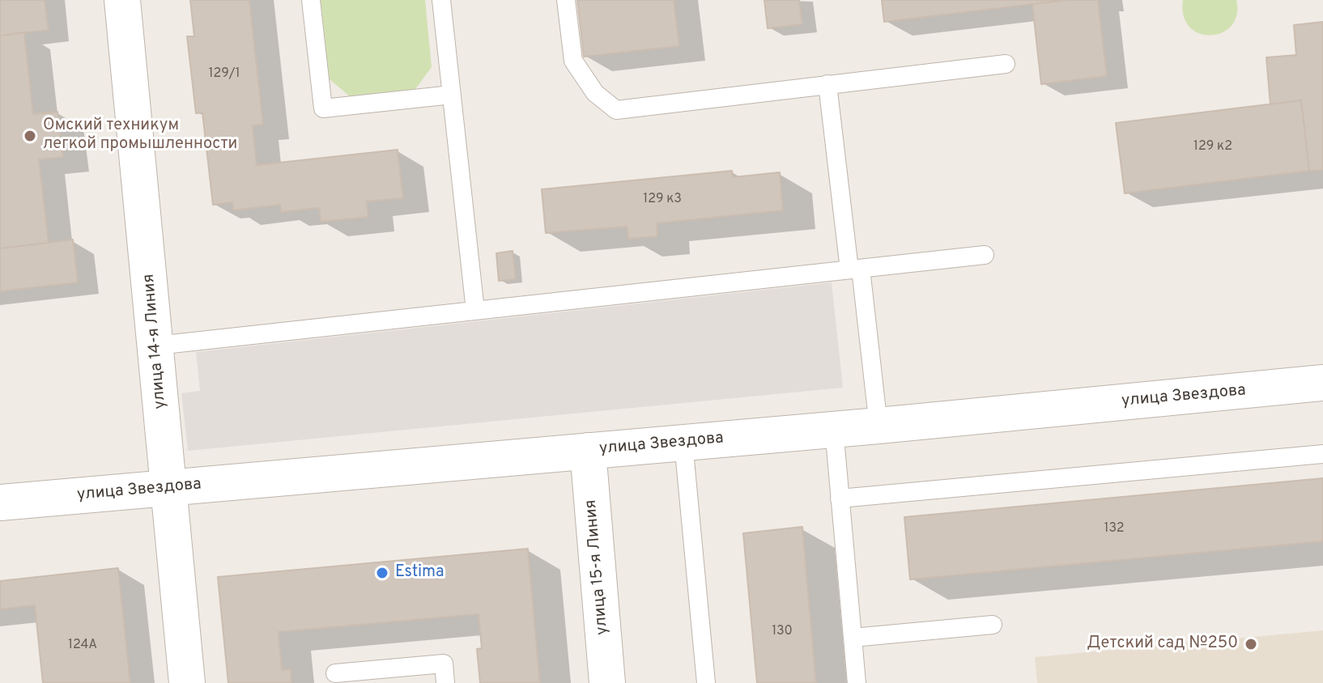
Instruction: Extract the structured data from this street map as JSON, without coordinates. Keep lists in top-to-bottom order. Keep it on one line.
{"streets":{"street":["улица 14-я Линия","улица Звездова","улица 15-я Линия"]},"crossings":[["улица 14-я Линия","улица Звездова"],["улица Звездова","улица 15-я Линия"]],"places":["Омский техникум легкой промышленности","Estima","Детский сад №250"],"house_numbers":["129/1","129 к2","129 к3","132","130","124А"]}
